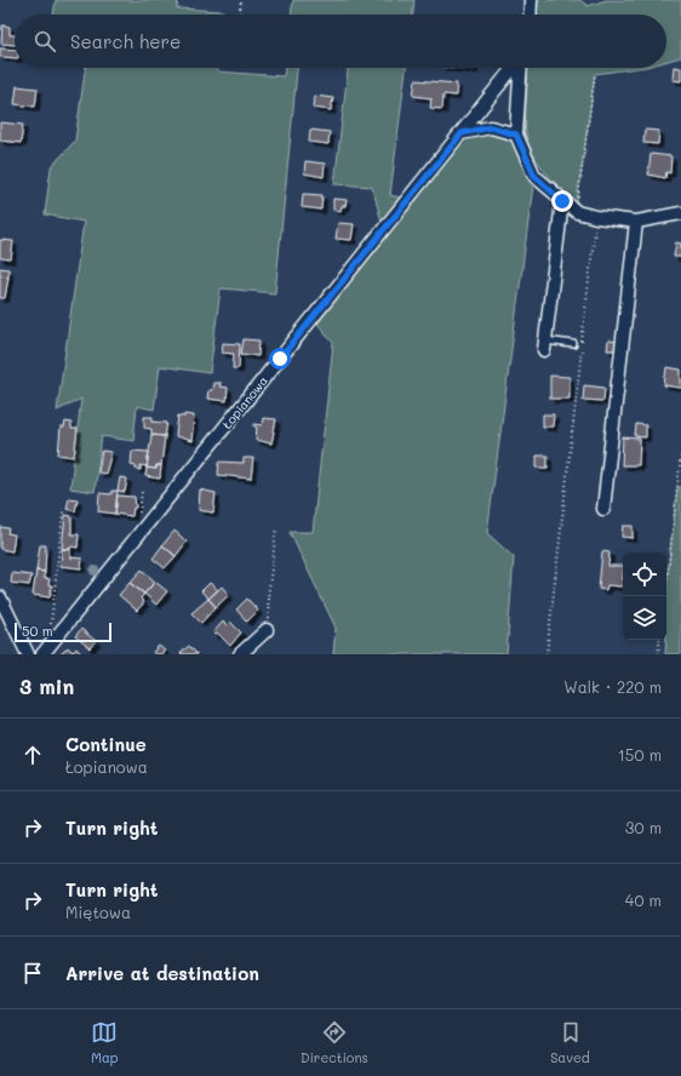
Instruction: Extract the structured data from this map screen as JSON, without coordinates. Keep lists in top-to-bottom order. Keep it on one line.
{"streets":{"street":["Łopianowa"]},"scale_bar":"50 m","page":{"search":"Search here","scale":"50 m","heading":["3 min","Walk · 220 m"],"list":[["Continue","Łopianowa","150 m"],["Turn right","30 m"],["Turn right","Miętowa","40 m"],"Arrive at destination"],"nav":["Map","Directions","Saved"]}}
